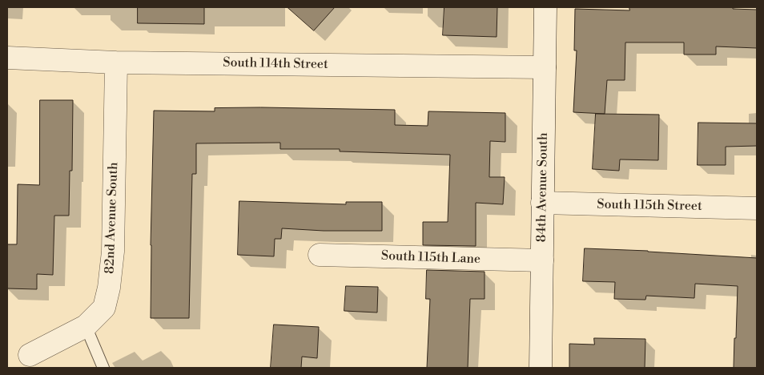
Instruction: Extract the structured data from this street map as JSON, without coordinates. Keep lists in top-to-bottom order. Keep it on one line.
{"streets":{"street":["South 114th Street","84th Avenue South","South 115th Street","82nd Avenue South","South 115th Lane"]},"crossings":[["South 114th Street","84th Avenue South"],["South 114th Street","82nd Avenue South"],["84th Avenue South","South 115th Street"],["84th Avenue South","South 115th Lane"]]}
